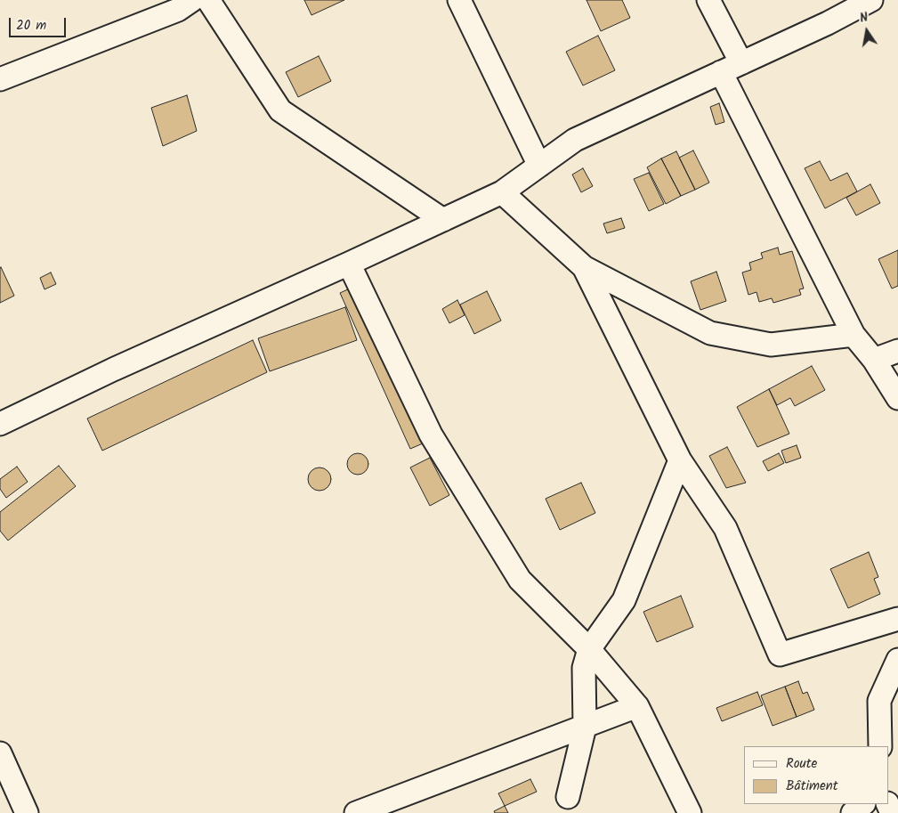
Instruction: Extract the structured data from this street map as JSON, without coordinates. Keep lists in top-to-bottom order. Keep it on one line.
{"legend":["Route","Bâtiment"],"scale_bar":"20 m","north":"top"}
